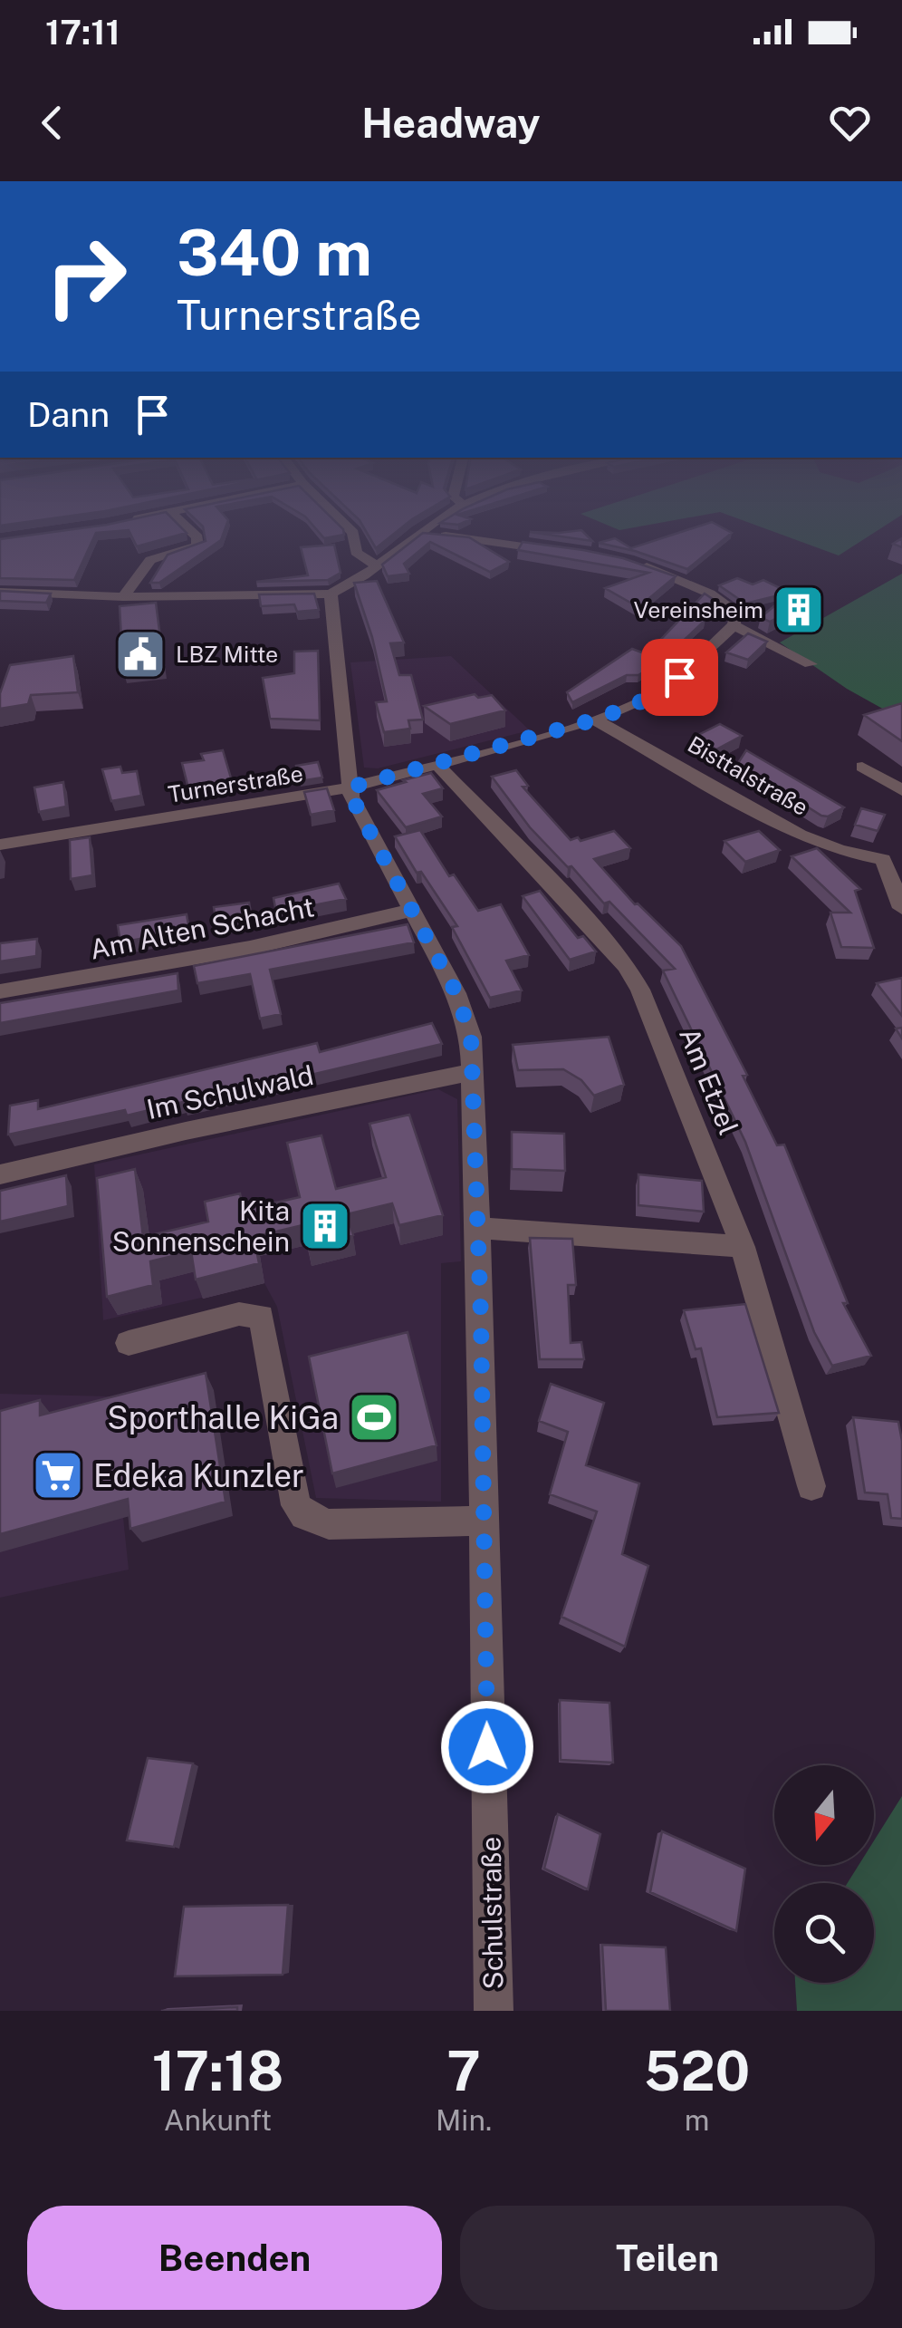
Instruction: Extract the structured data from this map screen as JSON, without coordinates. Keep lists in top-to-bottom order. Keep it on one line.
{"streets":{"street":["Bisttalstraße","Turnerstraße","Am Alten Schacht","Am Etzel","Im Schulwald","Schulstraße"]},"crossings":[["Bisttalstraße","Turnerstraße"],["Turnerstraße","Am Etzel"],["Turnerstraße","Schulstraße"],["Am Alten Schacht","Schulstraße"],["Im Schulwald","Schulstraße"]],"places":{"building":["Vereinsheim","Kita Sonnenschein"],"public building":["LBZ Mitte"],"sports":["Sporthalle KiGa"],"supermarket":["Edeka Kunzler"]},"north":"bottom","page":{"status":"17:11","header":"Headway","turn":["340 m","Turnerstraße"],"then":"Dann","eta":["17:18","Ankunft","7","Min.","520","m"],"buttons":["Beenden","Teilen"]}}
